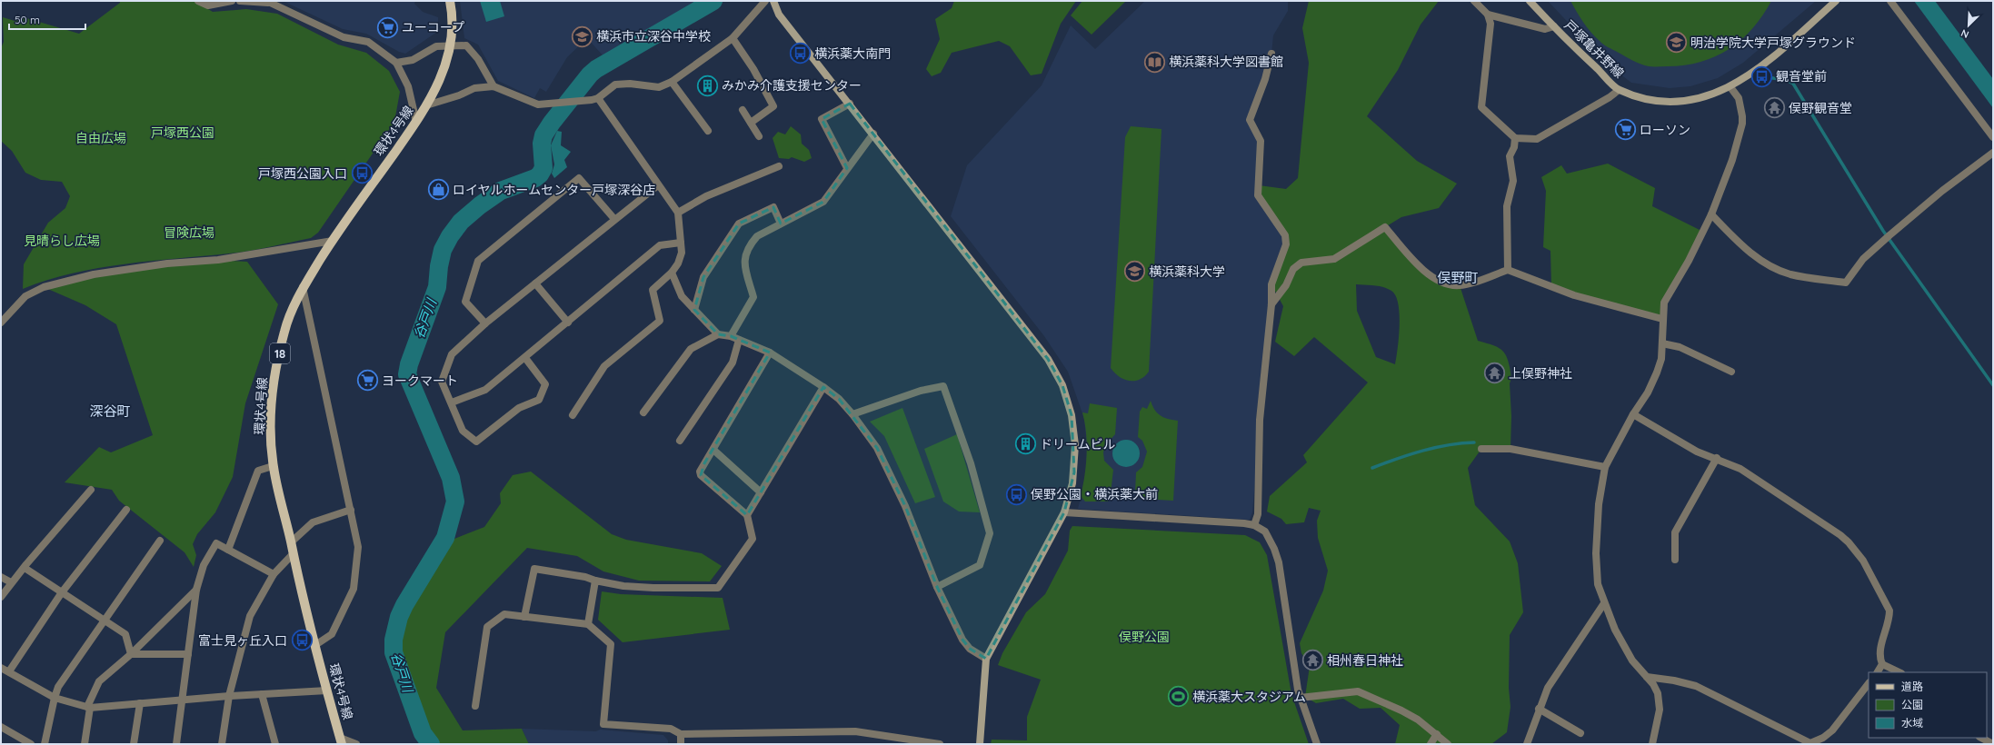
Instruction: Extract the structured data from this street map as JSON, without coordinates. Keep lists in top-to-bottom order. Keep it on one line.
{"streets":{"main road":["環状4号線","18"],"street":["戸塚亀井野線"]},"districts":["俣野町","深谷町"],"water":["谷戸川"],"parks":["戸塚西公園","自由広場","冒険広場","見晴らし広場","俣野公園"],"places":{"supermarket":["ユーコープ","ローソン","ヨークマート"],"school or university":["横浜市立深谷中学校","明治学院大学戸塚グラウンド","横浜薬科大学"],"bus stop":["横浜薬大南門","観音堂前","戸塚西公園入口","俣野公園・横浜薬大前","富士見ヶ丘入口"],"library":["横浜薬科大学図書館"],"building":["みかみ介護支援センター","ドリームビル"],"temple":["俣野観音堂","上俣野神社","相州春日神社"],"shop":["ロイヤルホームセンター戸塚深谷店"],"sports":["横浜薬大スタジアム"]},"legend":["道路","公園","水域"],"scale_bar":"50 m","north":"bottom left"}
